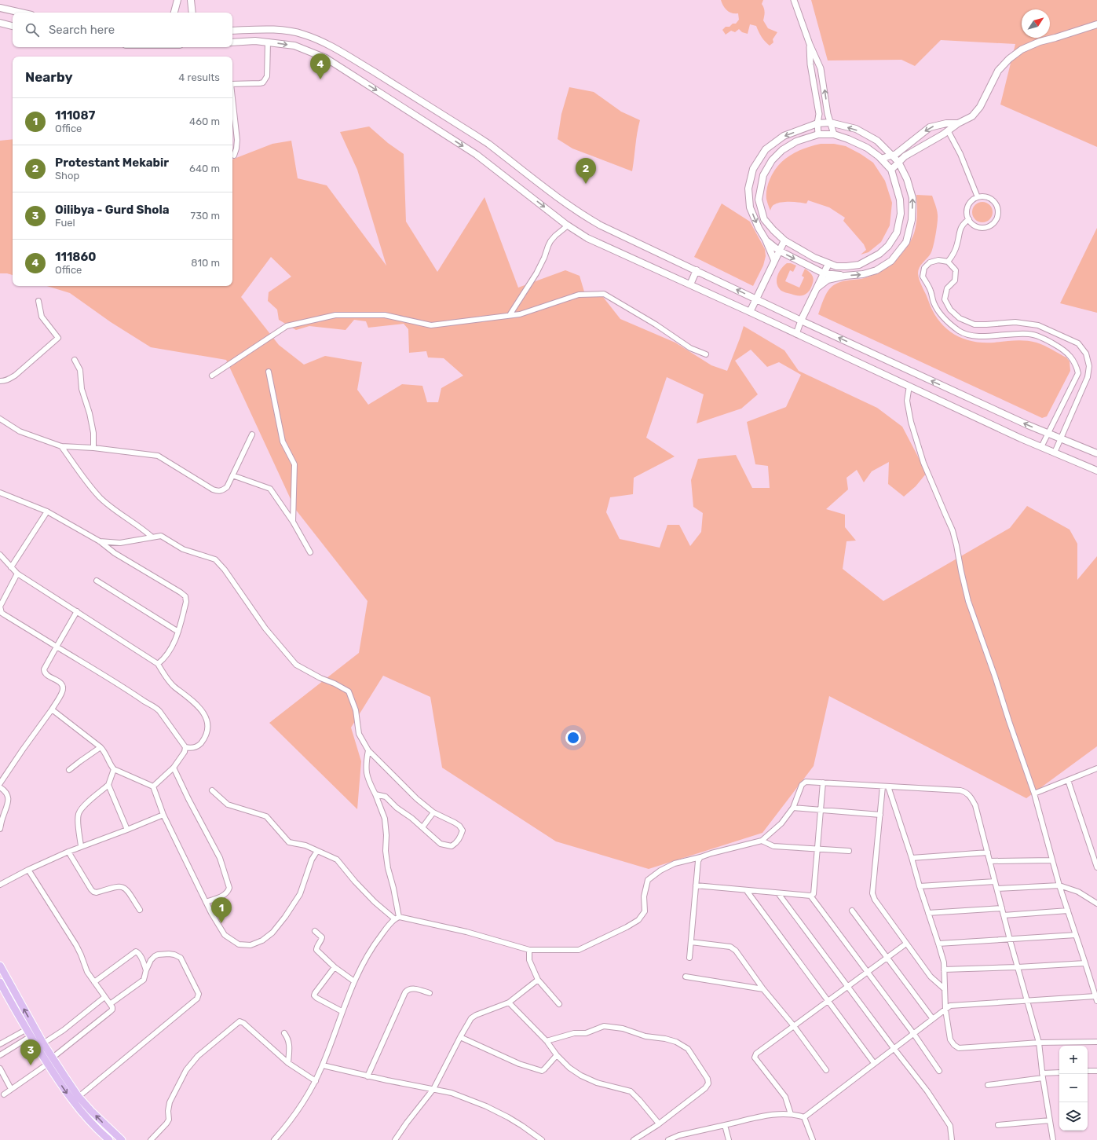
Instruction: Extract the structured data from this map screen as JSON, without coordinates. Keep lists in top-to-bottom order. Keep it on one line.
{"north":"top right","page":{"search":"Search here","pins":["4","2","1","3"],"heading":["Nearby","4 results"],"list":[{"mark":"1","name":"111087","note":"Office","value":"460 m"},{"mark":"2","name":"Protestant Mekabir","note":"Shop","value":"640 m"},{"mark":"3","name":"Oilibya - Gurd Shola","note":"Fuel","value":"730 m"},{"mark":"4","name":"111860","note":"Office","value":"810 m"}],"map_buttons":["+","−"]}}
